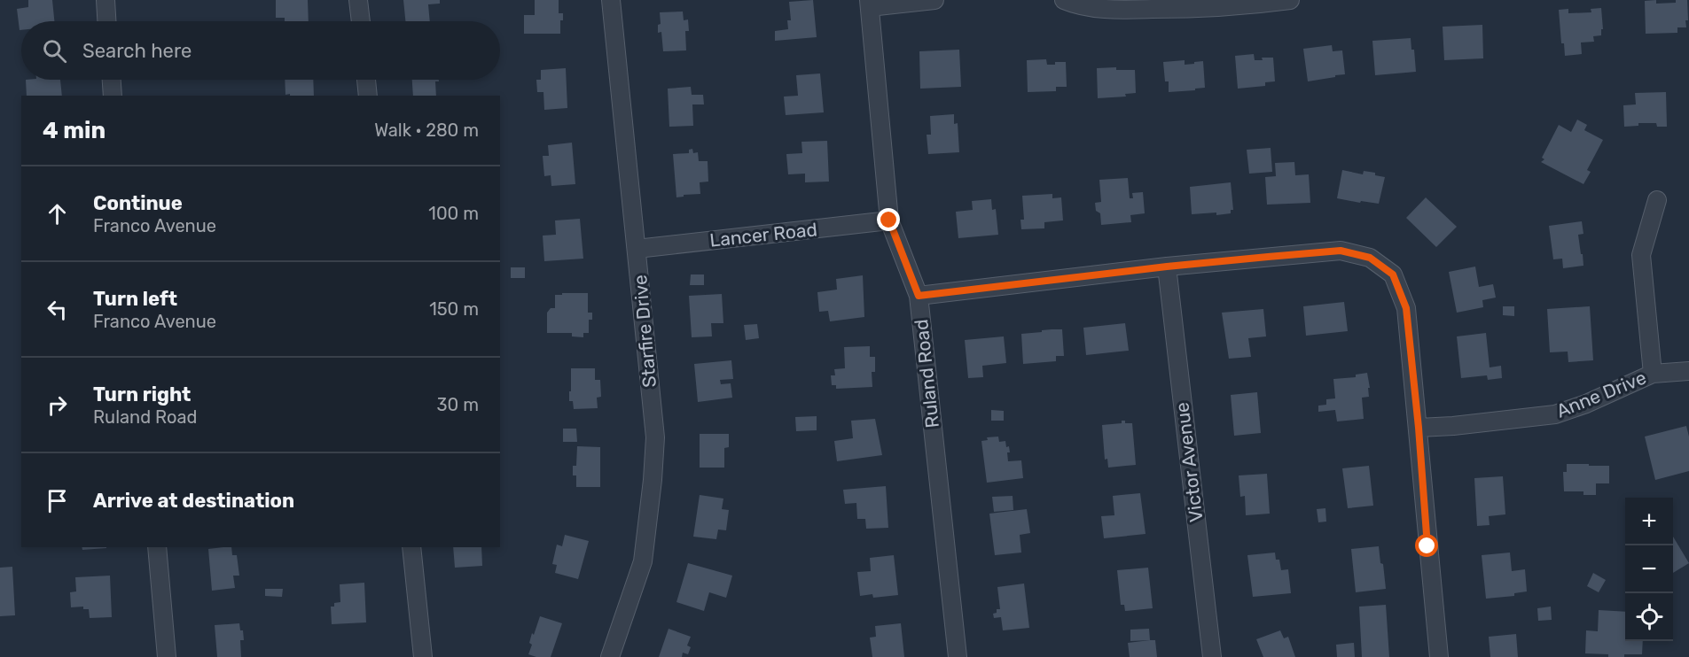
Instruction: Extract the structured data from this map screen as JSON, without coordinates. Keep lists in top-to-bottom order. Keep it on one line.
{"streets":{"street":["Lancer Road","Starfire Drive","Ruland Road","Anne Drive","Victor Avenue"]},"crossings":[["Lancer Road","Starfire Drive"],["Lancer Road","Ruland Road"]],"page":{"search":"Search here","heading":["4 min","Walk · 280 m"],"list":[["Continue","Franco Avenue","100 m"],["Turn left","Franco Avenue","150 m"],["Turn right","Ruland Road","30 m"],"Arrive at destination"],"map_buttons":["+","−"]}}
